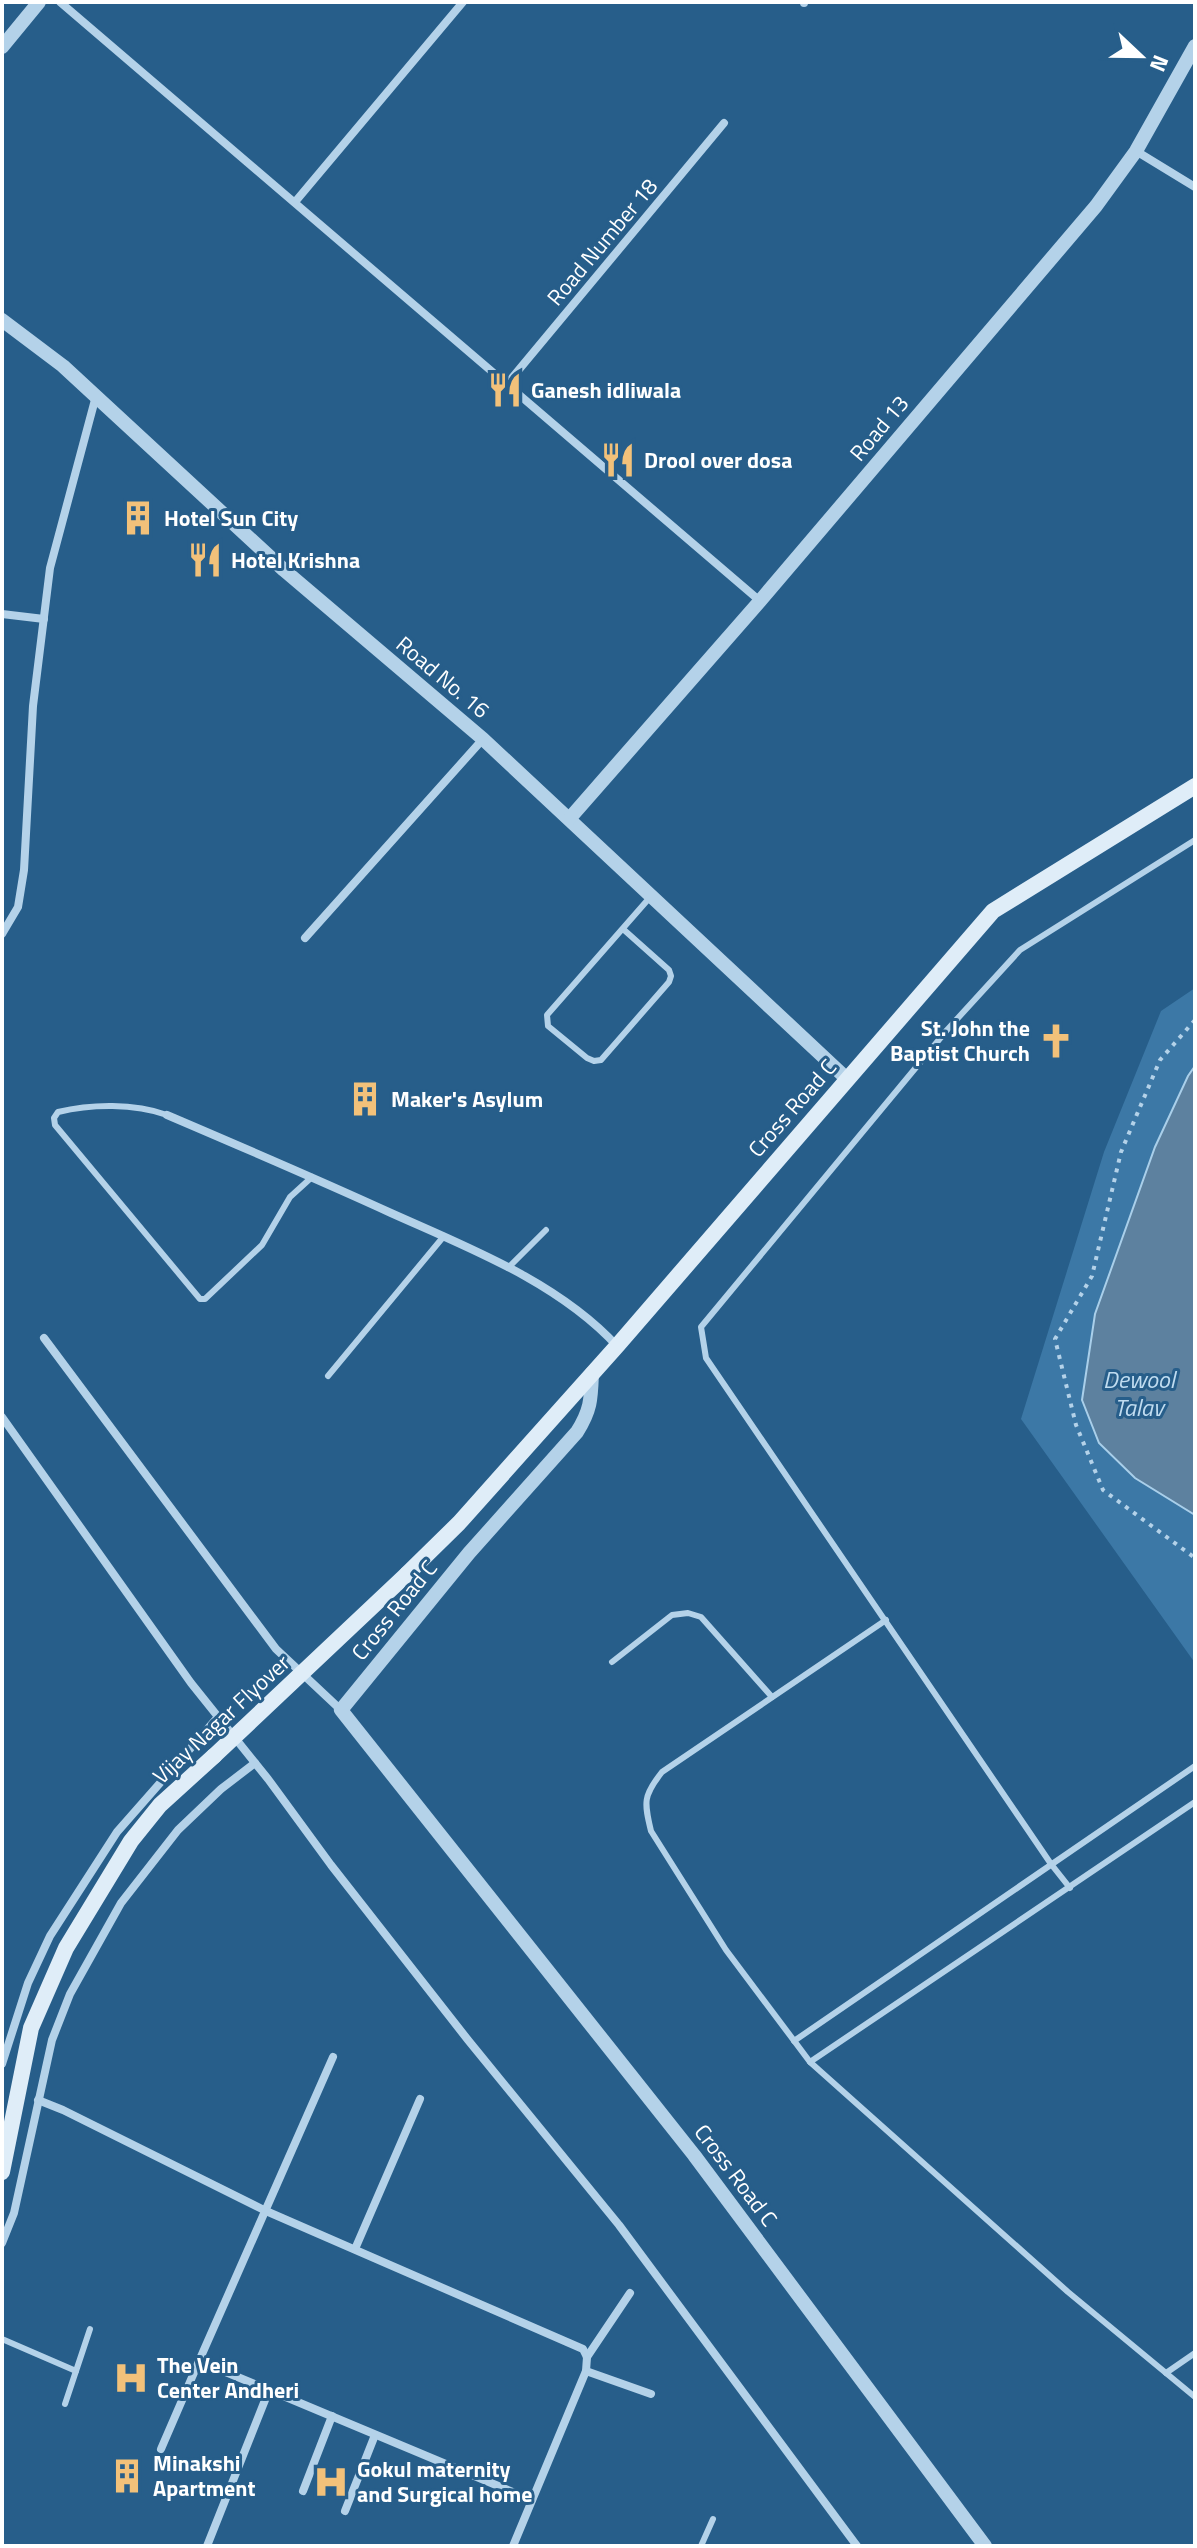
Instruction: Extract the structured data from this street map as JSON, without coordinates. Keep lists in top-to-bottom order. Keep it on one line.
{"streets":{"main road":["Cross Road C","Vijay Nagar Flyover"],"street":["Road Number 18","Road 13","Road No. 16"]},"crossings":[["Road 13","Road No. 16"],["Road No. 16","Cross Road C"],["Cross Road C","Vijay Nagar Flyover"]],"water":["Dewool Talav"],"places":{"restaurant":["Ganesh idliwala","Drool over dosa","Hotel Krishna"],"building":["Hotel Sun City","Maker's Asylum","Minakshi Apartment"],"church":["St. John the Baptist Church"],"hospital":["The Vein Center Andheri","Gokul maternity and Surgical home"]},"north":"right"}
